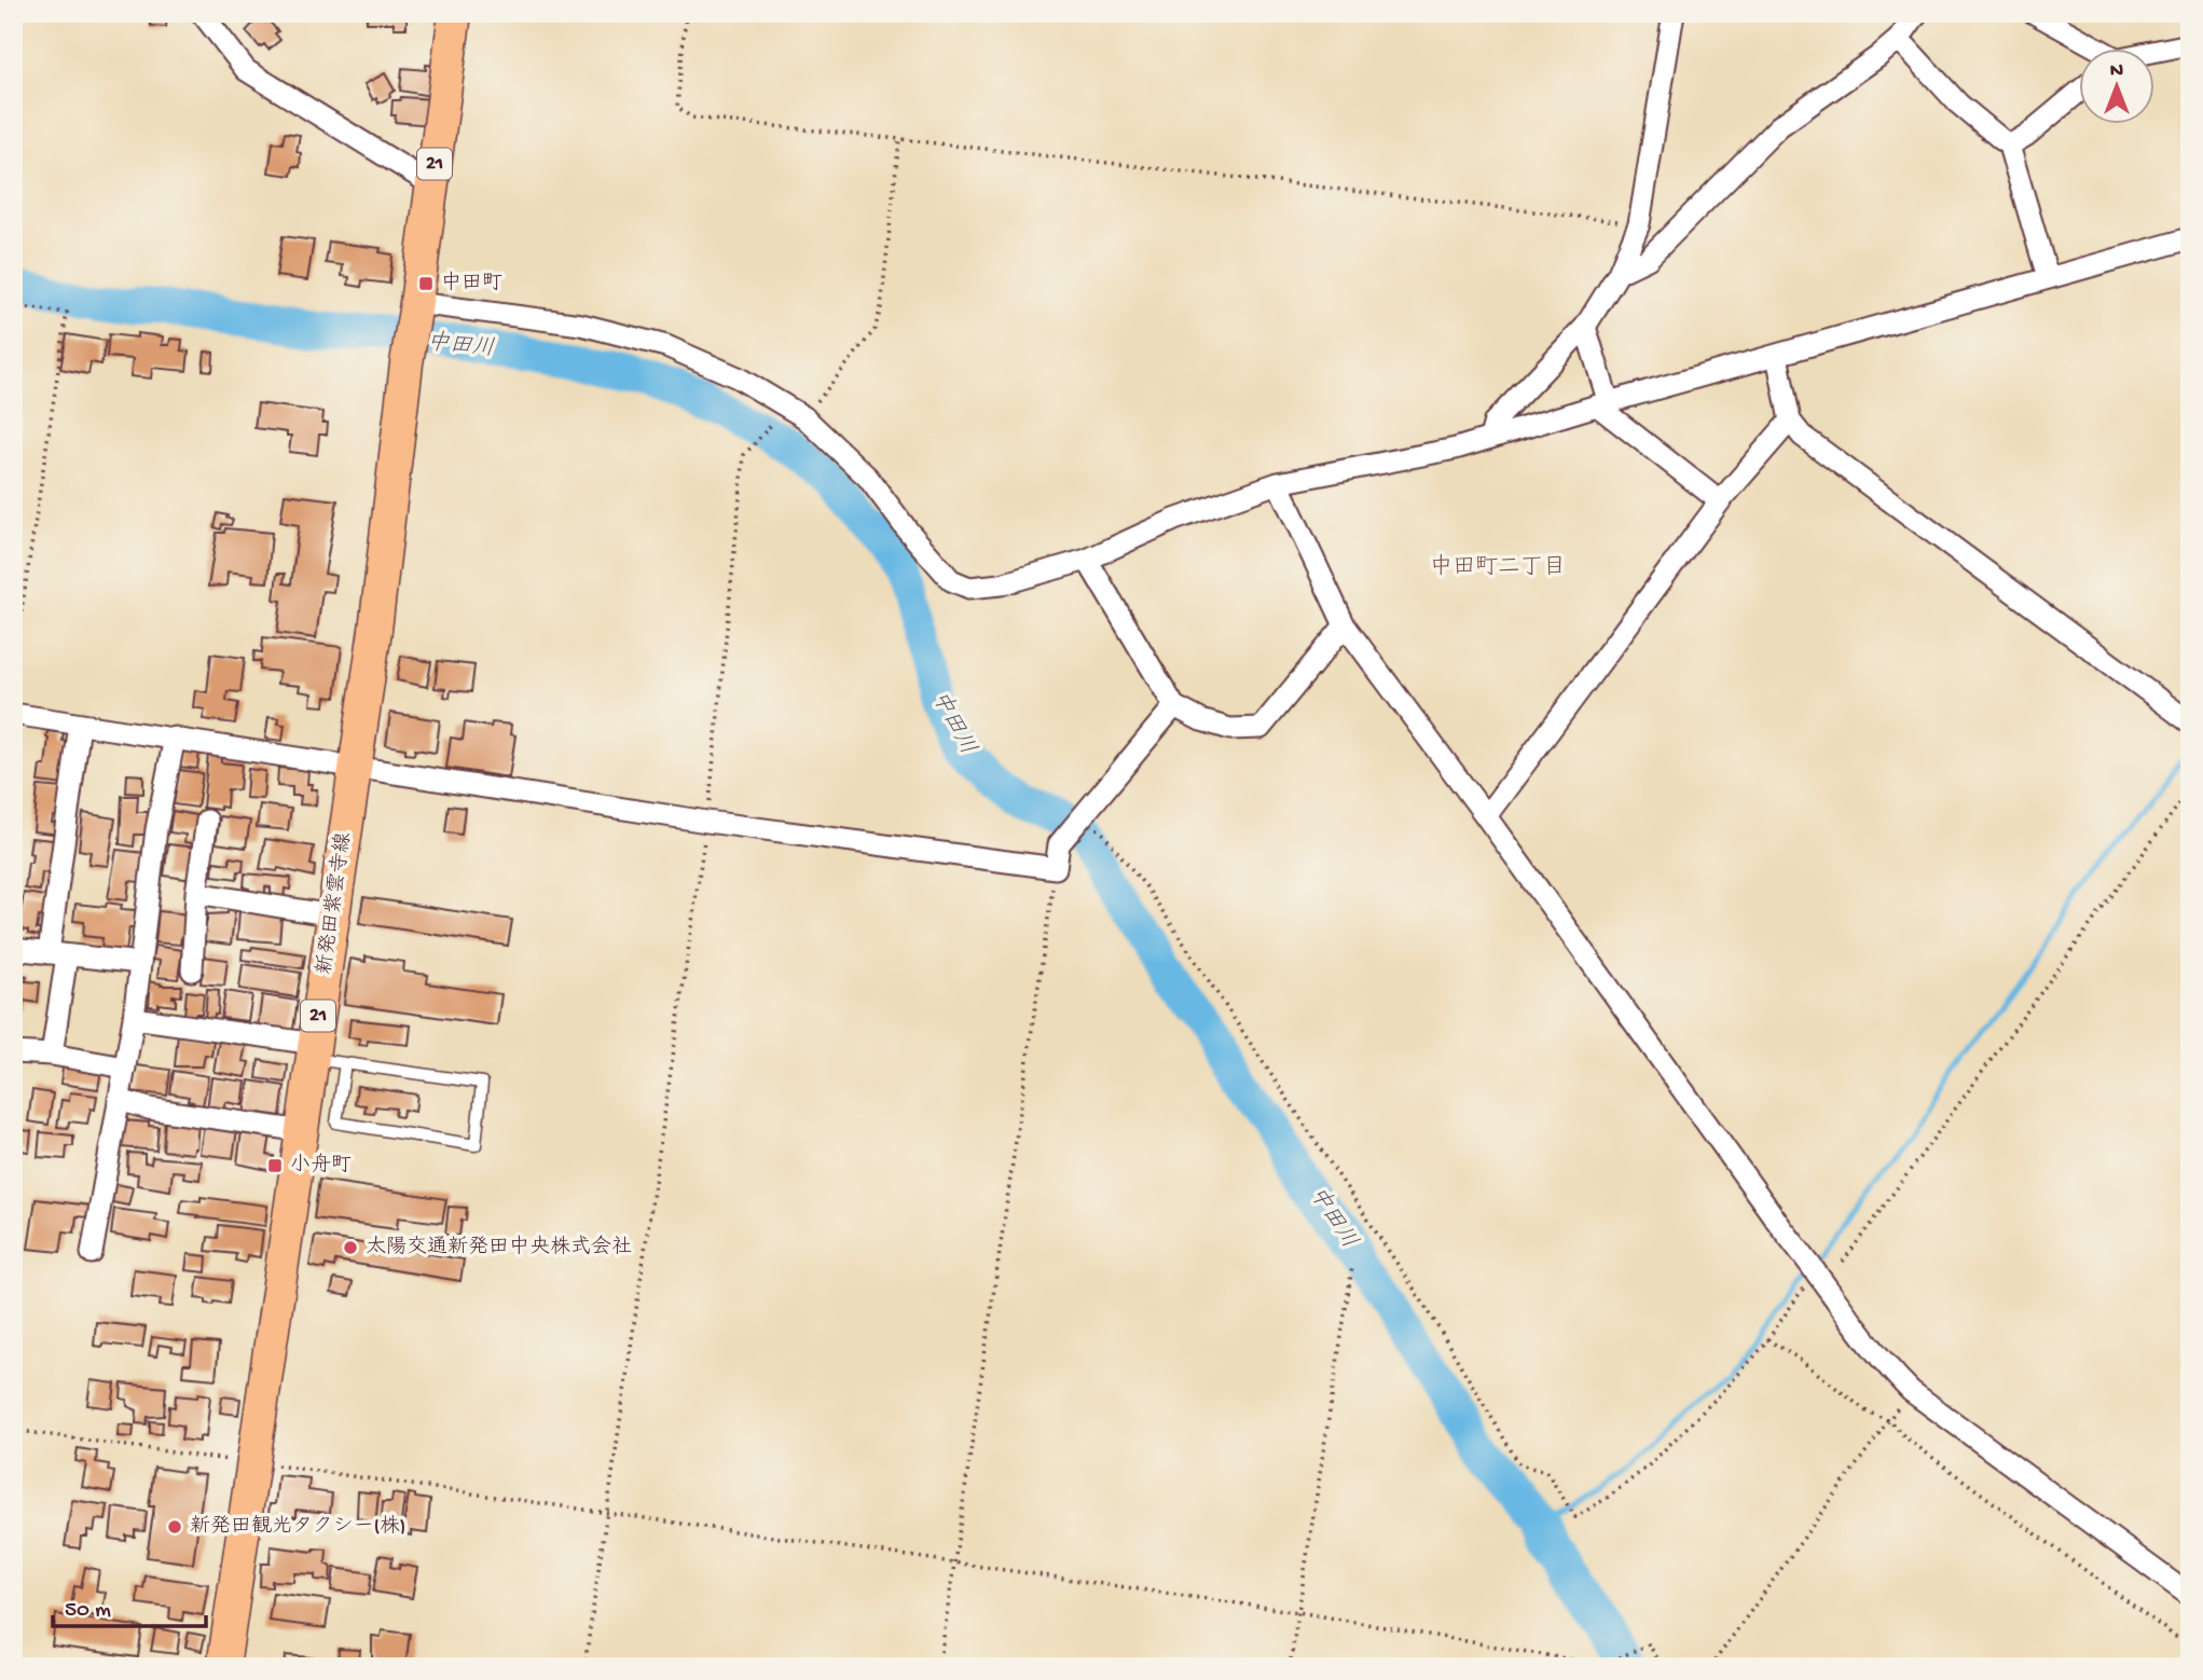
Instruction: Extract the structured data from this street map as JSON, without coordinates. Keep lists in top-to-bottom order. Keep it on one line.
{"streets":{"main road":["21","新発田紫雲寺線"]},"crossings":[["21","新発田紫雲寺線"]],"districts":["中田町二丁目"],"water":["中田川"],"places":{"transit":["中田町","小舟町"],"other":["太陽交通新発田中央株式会社","新発田観光タクシー(株)"]},"scale_bar":"50 m","north":"top"}
